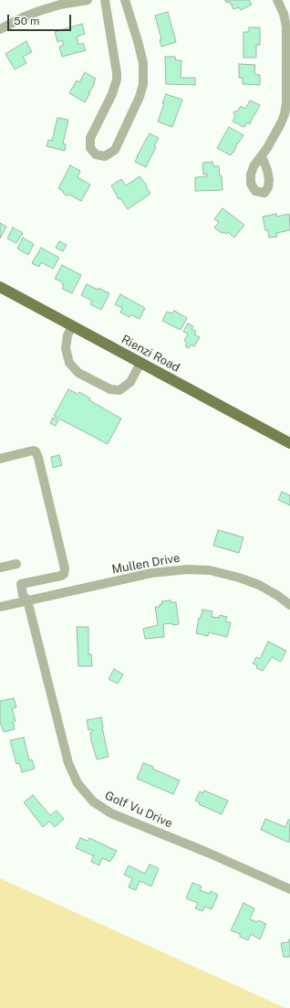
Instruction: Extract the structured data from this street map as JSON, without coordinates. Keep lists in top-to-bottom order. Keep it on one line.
{"streets":{"main road":["Rienzi Road"],"street":["Mullen Drive","Golf Vu Drive"]},"crossings":[["Mullen Drive","Golf Vu Drive"]],"scale_bar":"50 m"}
